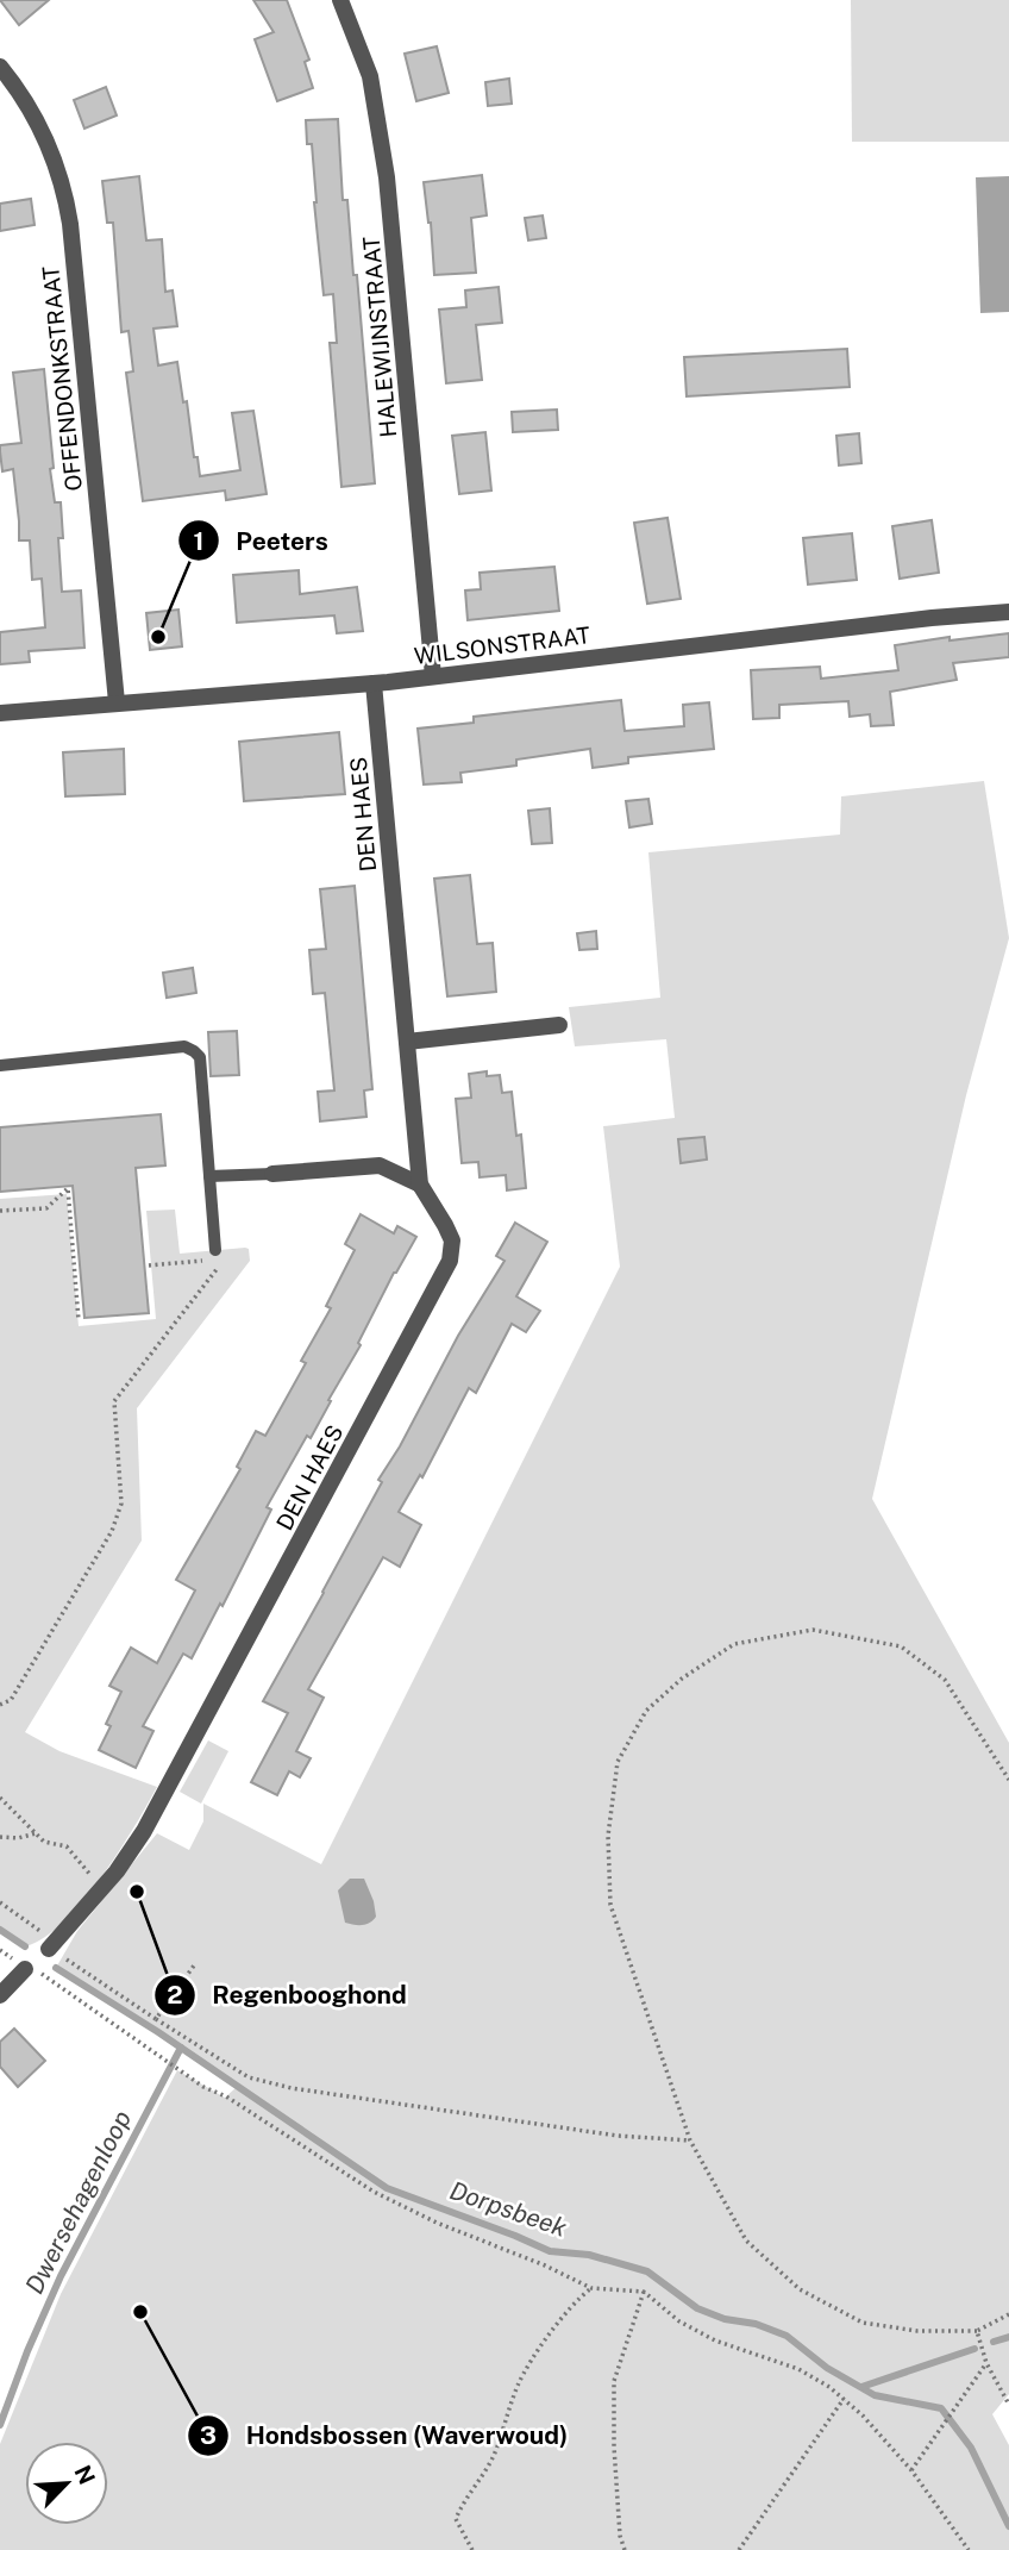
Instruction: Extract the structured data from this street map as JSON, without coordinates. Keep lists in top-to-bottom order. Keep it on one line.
{"streets":{"street":["HALEWIJNSTRAAT","OFFENDONKSTRAAT","WILSONSTRAAT","DEN HAES"]},"crossings":[["HALEWIJNSTRAAT","WILSONSTRAAT"],["OFFENDONKSTRAAT","WILSONSTRAAT"],["WILSONSTRAAT","DEN HAES"]],"water":["Dwersehagenloop","Dorpsbeek"],"places":["Peeters","Regenbooghond","Hondsbossen (Waverwoud)"],"north":"top right"}
